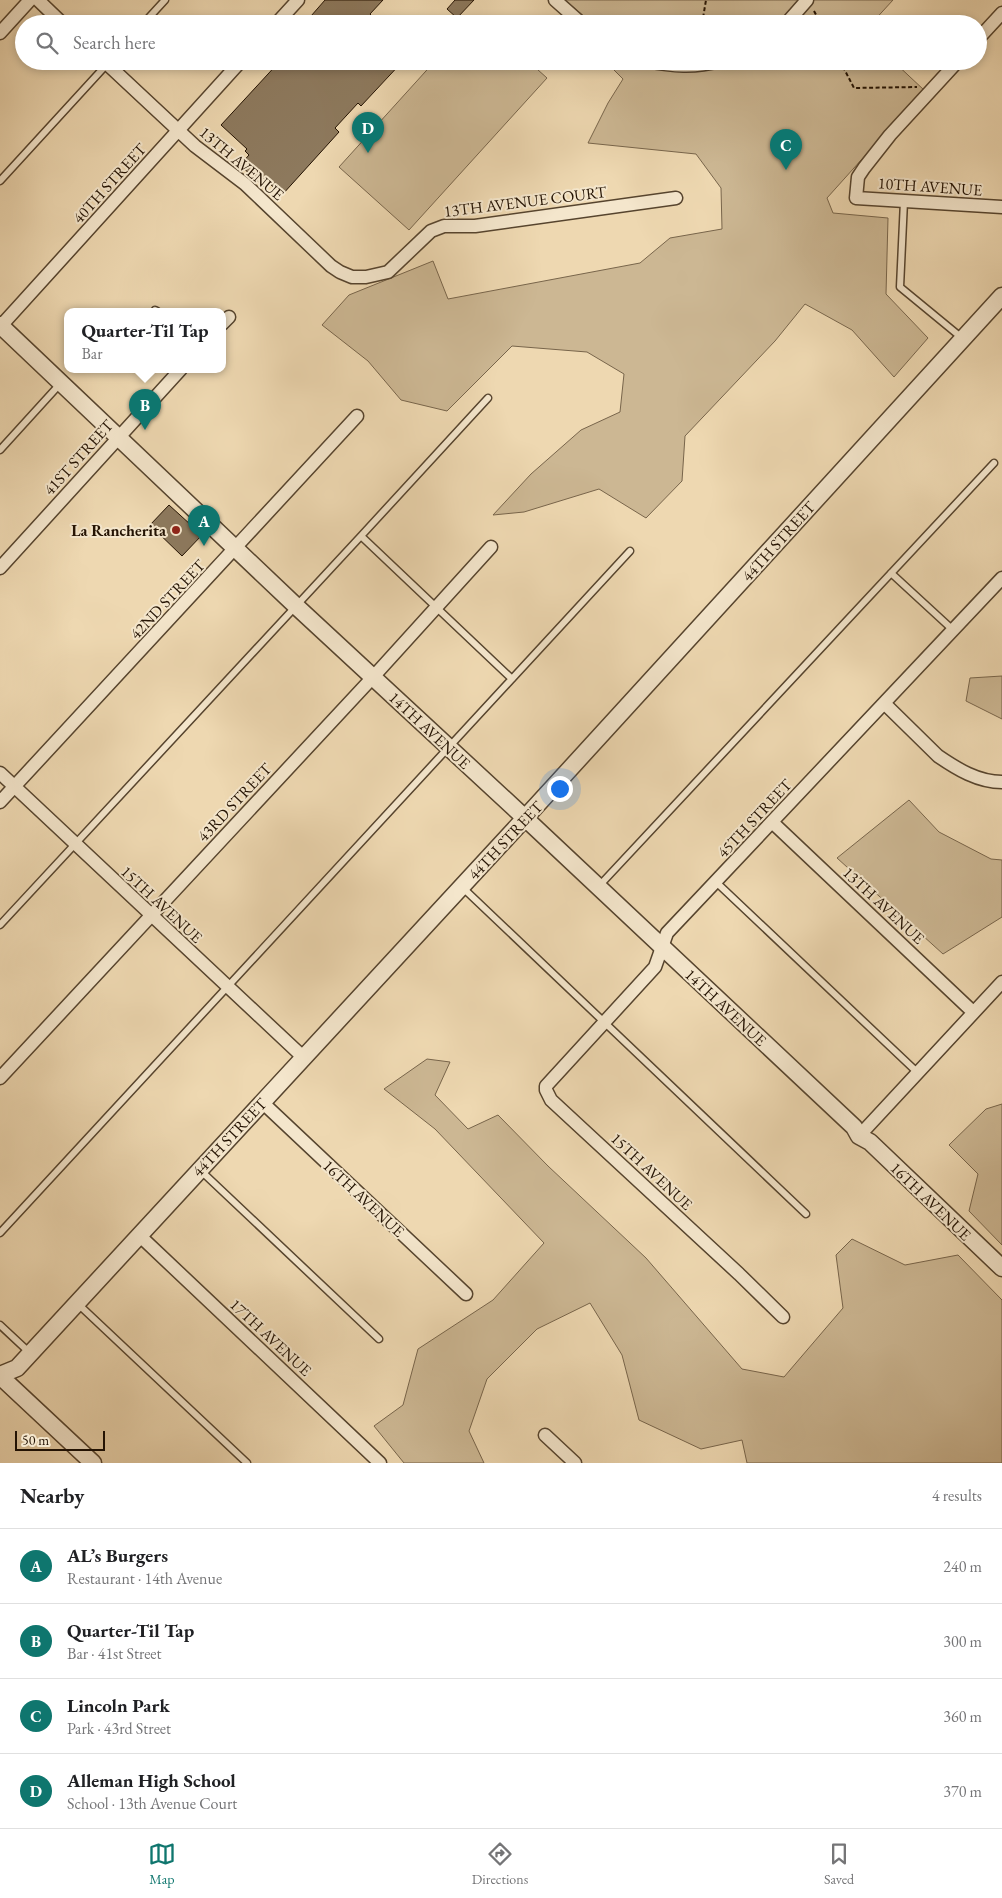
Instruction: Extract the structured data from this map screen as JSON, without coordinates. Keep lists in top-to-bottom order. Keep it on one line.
{"streets":{"street":["13TH AVENUE","40TH STREET","10TH AVENUE","13TH AVENUE COURT","41ST STREET","44TH STREET","42ND STREET","14TH AVENUE","43RD STREET","45TH STREET","15TH AVENUE","16TH AVENUE","17TH AVENUE"]},"crossings":[["13TH AVENUE","40TH STREET"],["13TH AVENUE","13TH AVENUE COURT"],["13TH AVENUE","45TH STREET"],["40TH STREET","14TH AVENUE"],["41ST STREET","14TH AVENUE"],["44TH STREET","14TH AVENUE"],["44TH STREET","15TH AVENUE"],["44TH STREET","16TH AVENUE"],["44TH STREET","17TH AVENUE"],["42ND STREET","14TH AVENUE"],["42ND STREET","15TH AVENUE"],["14TH AVENUE","43RD STREET"],["14TH AVENUE","45TH STREET"],["14TH AVENUE","16TH AVENUE"],["43RD STREET","15TH AVENUE"],["45TH STREET","15TH AVENUE"]],"places":["La Rancherita"],"scale_bar":"50 m","page":{"search":"Search here","pins":["D","C","B","A"],"popup":["Quarter-Til Tap","Bar"],"scale":"50 m","heading":["Nearby","4 results"],"list":[{"mark":"A","name":"AL’s Burgers","note":"Restaurant · 14th Avenue","value":"240 m"},{"mark":"B","name":"Quarter-Til Tap","note":"Bar · 41st Street","value":"300 m"},{"mark":"C","name":"Lincoln Park","note":"Park · 43rd Street","value":"360 m"},{"mark":"D","name":"Alleman High School","note":"School · 13th Avenue Court","value":"370 m"}],"nav":["Map","Directions","Saved"]}}
